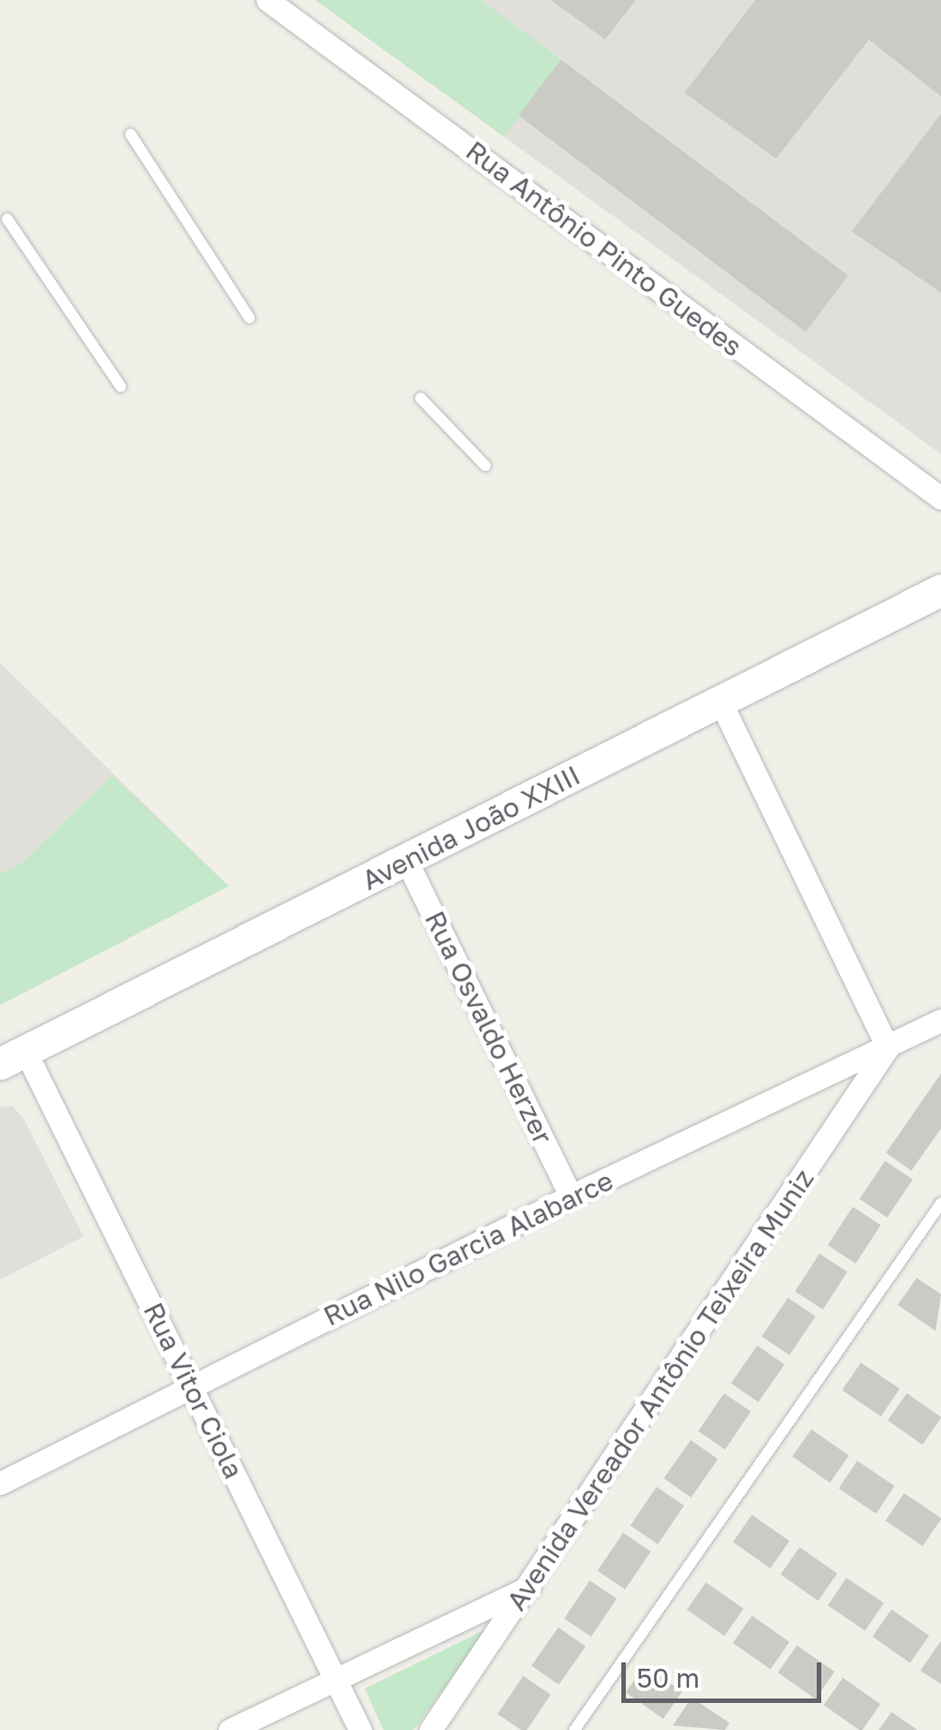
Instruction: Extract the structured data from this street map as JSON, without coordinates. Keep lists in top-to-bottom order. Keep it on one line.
{"streets":{"main road":["Avenida João XXIII"],"street":["Rua Antônio Pinto Guedes","Rua Osvaldo Herzer","Rua Nilo Garcia Alabarce","Avenida Vereador Antônio Teixeira Muniz","Rua Vitor Ciola"]},"crossings":[["Avenida João XXIII","Rua Osvaldo Herzer"],["Avenida João XXIII","Rua Vitor Ciola"],["Rua Osvaldo Herzer","Rua Nilo Garcia Alabarce"],["Rua Nilo Garcia Alabarce","Avenida Vereador Antônio Teixeira Muniz"],["Rua Nilo Garcia Alabarce","Rua Vitor Ciola"]],"scale_bar":"50 m"}
